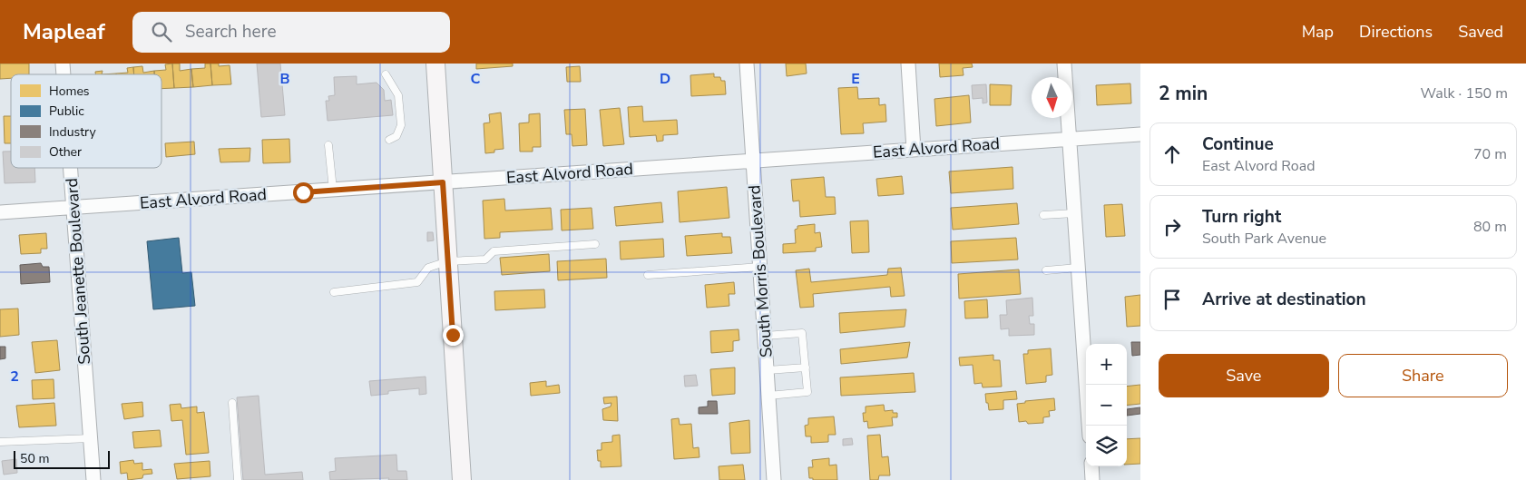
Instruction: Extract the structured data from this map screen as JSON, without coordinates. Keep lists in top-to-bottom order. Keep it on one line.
{"streets":{"street":["East Alvord Road","South Jeanette Boulevard","South Morris Boulevard"]},"crossings":[["East Alvord Road","South Jeanette Boulevard"],["East Alvord Road","South Morris Boulevard"]],"legend":["Homes","Public","Industry","Other"],"scale_bar":"50 m","north":"bottom","page":{"header":"Mapleaf","search":"Search here","nav":["Map","Directions","Saved"],"heading":["2 min","Walk · 150 m"],"list":[["Continue","East Alvord Road","70 m"],["Turn right","South Park Avenue","80 m"],"Arrive at destination"],"buttons":["Save","Share"],"map_buttons":["+","−"],"scale":"50 m"},"grid":{"columns":["B","C","D","E"],"rows":["2"]}}
